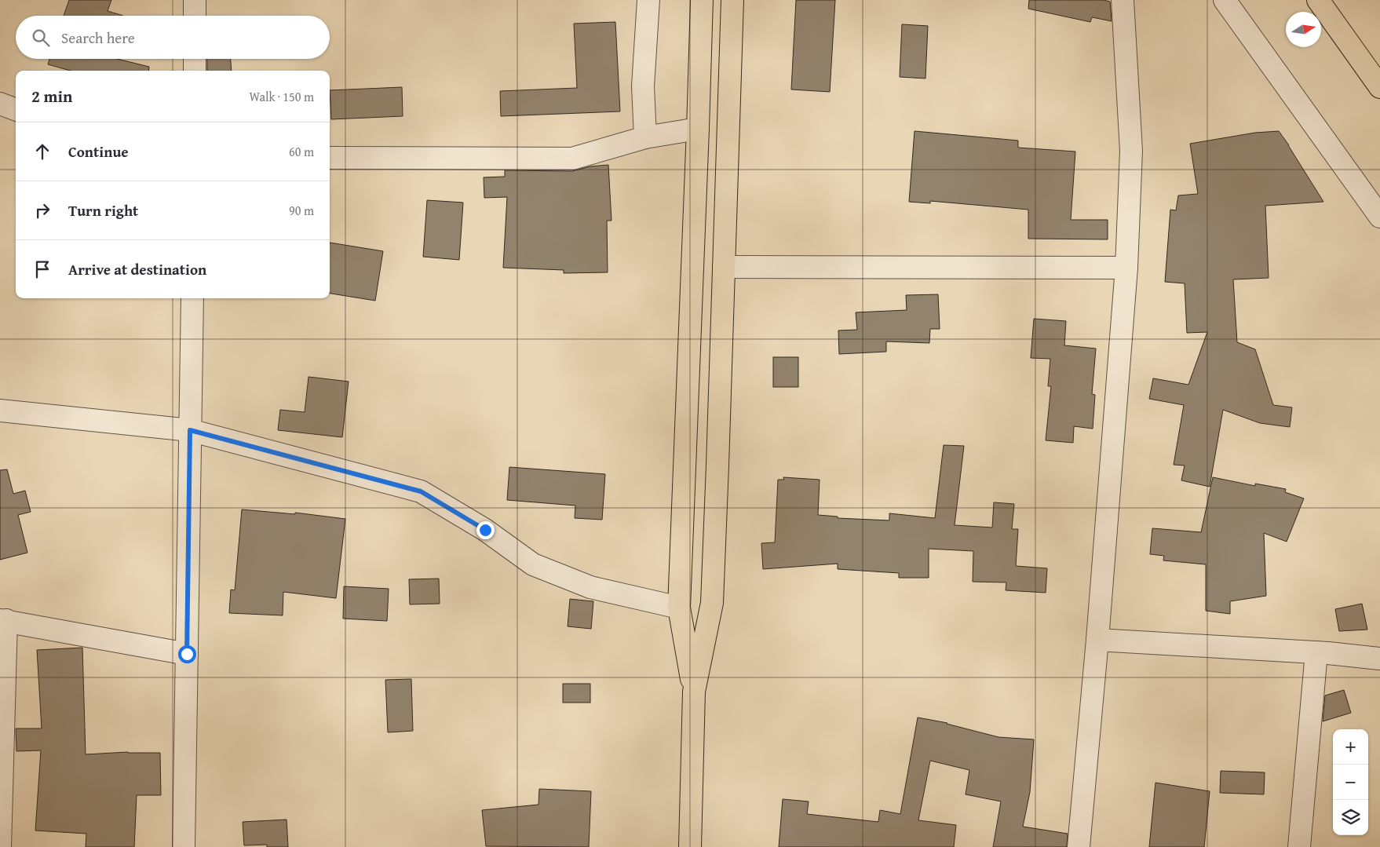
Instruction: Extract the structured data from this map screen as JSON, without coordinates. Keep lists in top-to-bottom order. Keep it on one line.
{"north":"right","page":{"search":"Search here","heading":["2 min","Walk · 150 m"],"list":[["Continue","60 m"],["Turn right","90 m"],"Arrive at destination"],"map_buttons":["+","−"]}}
